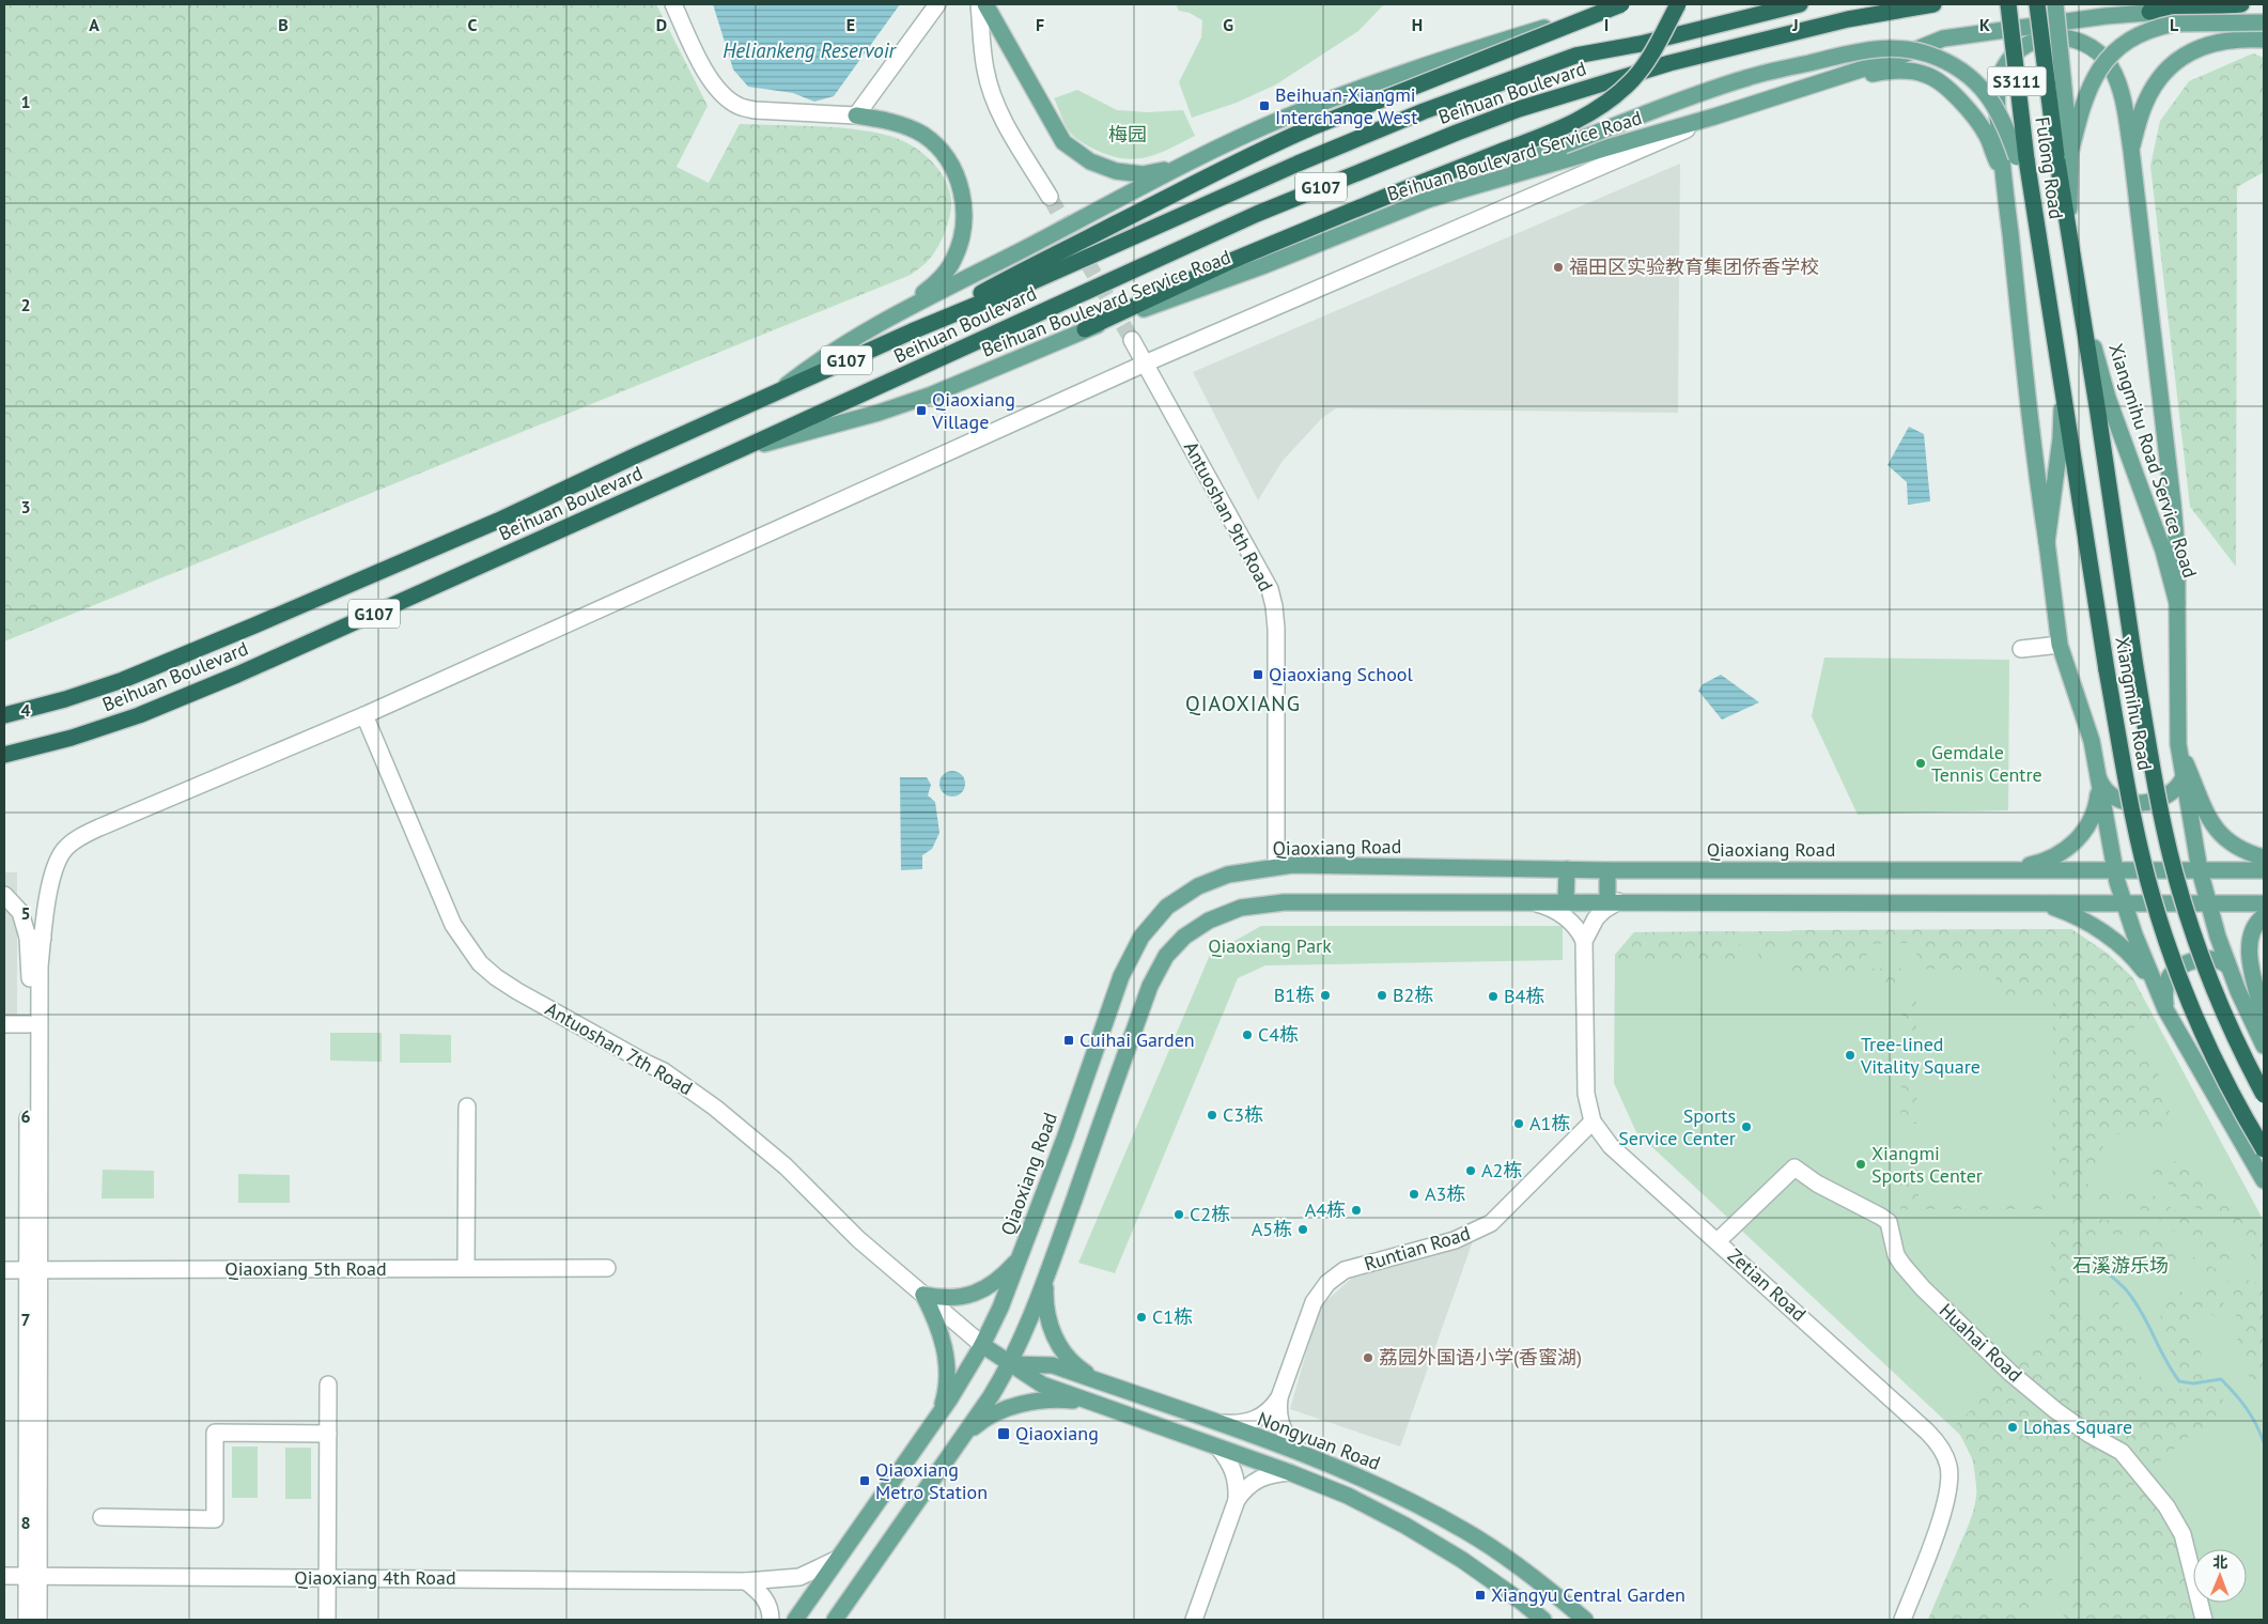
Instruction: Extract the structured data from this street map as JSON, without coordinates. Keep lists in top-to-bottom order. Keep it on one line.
{"streets":{"highway":["S3111","Beihuan Boulevard","Fulong Road","G107","Xiangmihu Road"],"main road":["Beihuan Boulevard Service Road","Xiangmihu Road Service Road","Qiaoxiang Road","Nongyuan Road"],"street":["Antuoshan 9th Road","Antuoshan 7th Road","Runtian Road","Qiaoxiang 5th Road","Zetian Road","Huahai Road","Qiaoxiang 4th Road"]},"crossings":[["Beihuan Boulevard","Beihuan Boulevard Service Road"],["Fulong Road","Xiangmihu Road"],["Xiangmihu Road Service Road","Xiangmihu Road"],["Xiangmihu Road Service Road","Qiaoxiang Road"],["Antuoshan 9th Road","Qiaoxiang Road"],["Qiaoxiang Road","Antuoshan 7th Road"],["Qiaoxiang Road","Nongyuan Road"],["Qiaoxiang Road","Qiaoxiang 4th Road"],["Antuoshan 7th Road","Nongyuan Road"],["Runtian Road","Zetian Road"],["Runtian Road","Nongyuan Road"],["Zetian Road","Huahai Road"]],"districts":["QIAOXIANG"],"water":["Heliankeng Reservoir"],"parks":["梅园","Qiaoxiang Park","石溪游乐场"],"places":{"transit":["Beihuan-Xiangmi Interchange West","Qiaoxiang Village","Qiaoxiang School","Cuihai Garden","Qiaoxiang","Qiaoxiang Metro Station","Xiangyu Central Garden"],"other":["福田区实验教育集团侨香学校","Gemdale Tennis Centre","B1栋","B2栋","B4栋","C4栋","Tree-lined Vitality Square","C3栋","A1栋","Sports Service Center","Xiangmi Sports Center","A2栋","A3栋","A4栋","C2栋","A5栋","C1栋","荔园外国语小学(香蜜湖)","Lohas Square"]},"north":"top","grid":{"columns":["A","B","C","D","E","F","G","H","I","J","K","L"],"rows":["1","2","3","4","5","6","7","8"]}}
